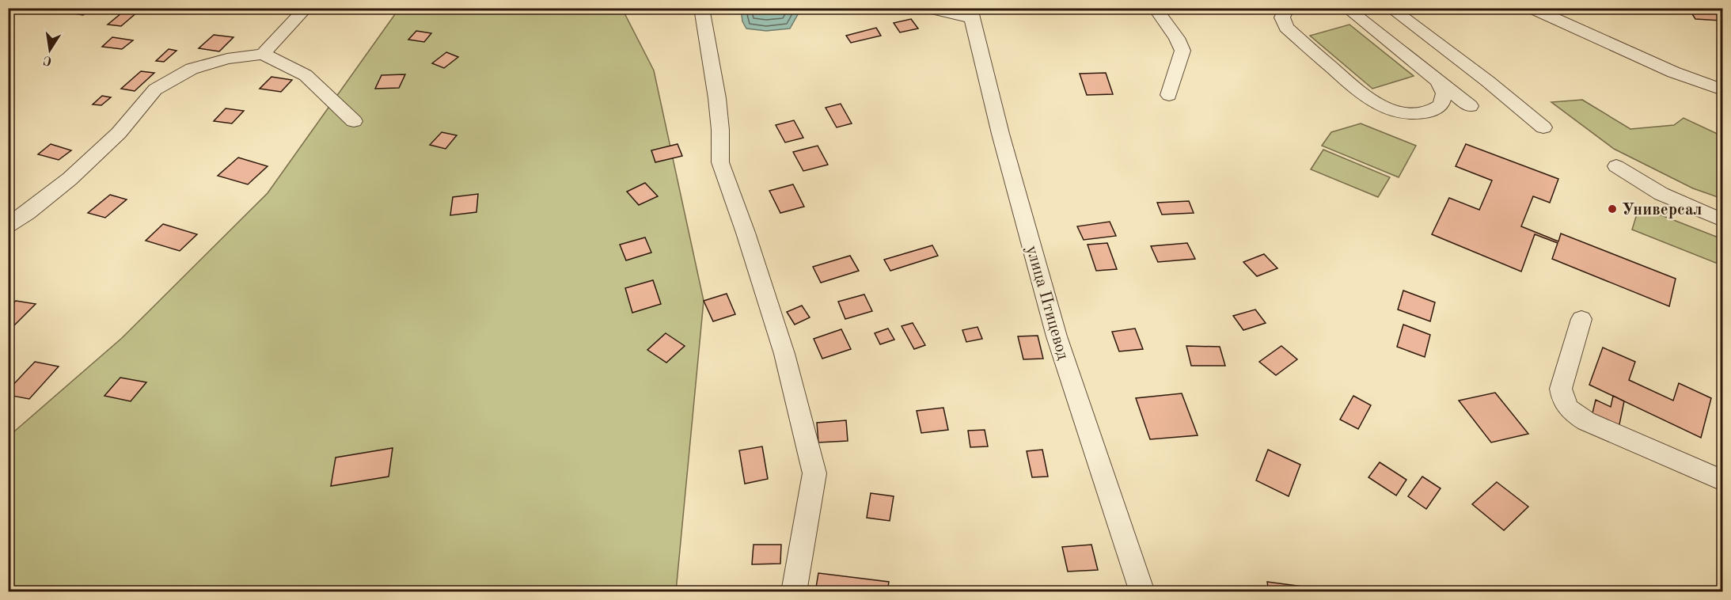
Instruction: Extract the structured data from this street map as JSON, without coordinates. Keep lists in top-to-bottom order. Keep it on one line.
{"streets":{"street":["улица Птицевод"]},"places":["Универсал"],"north":"bottom"}
